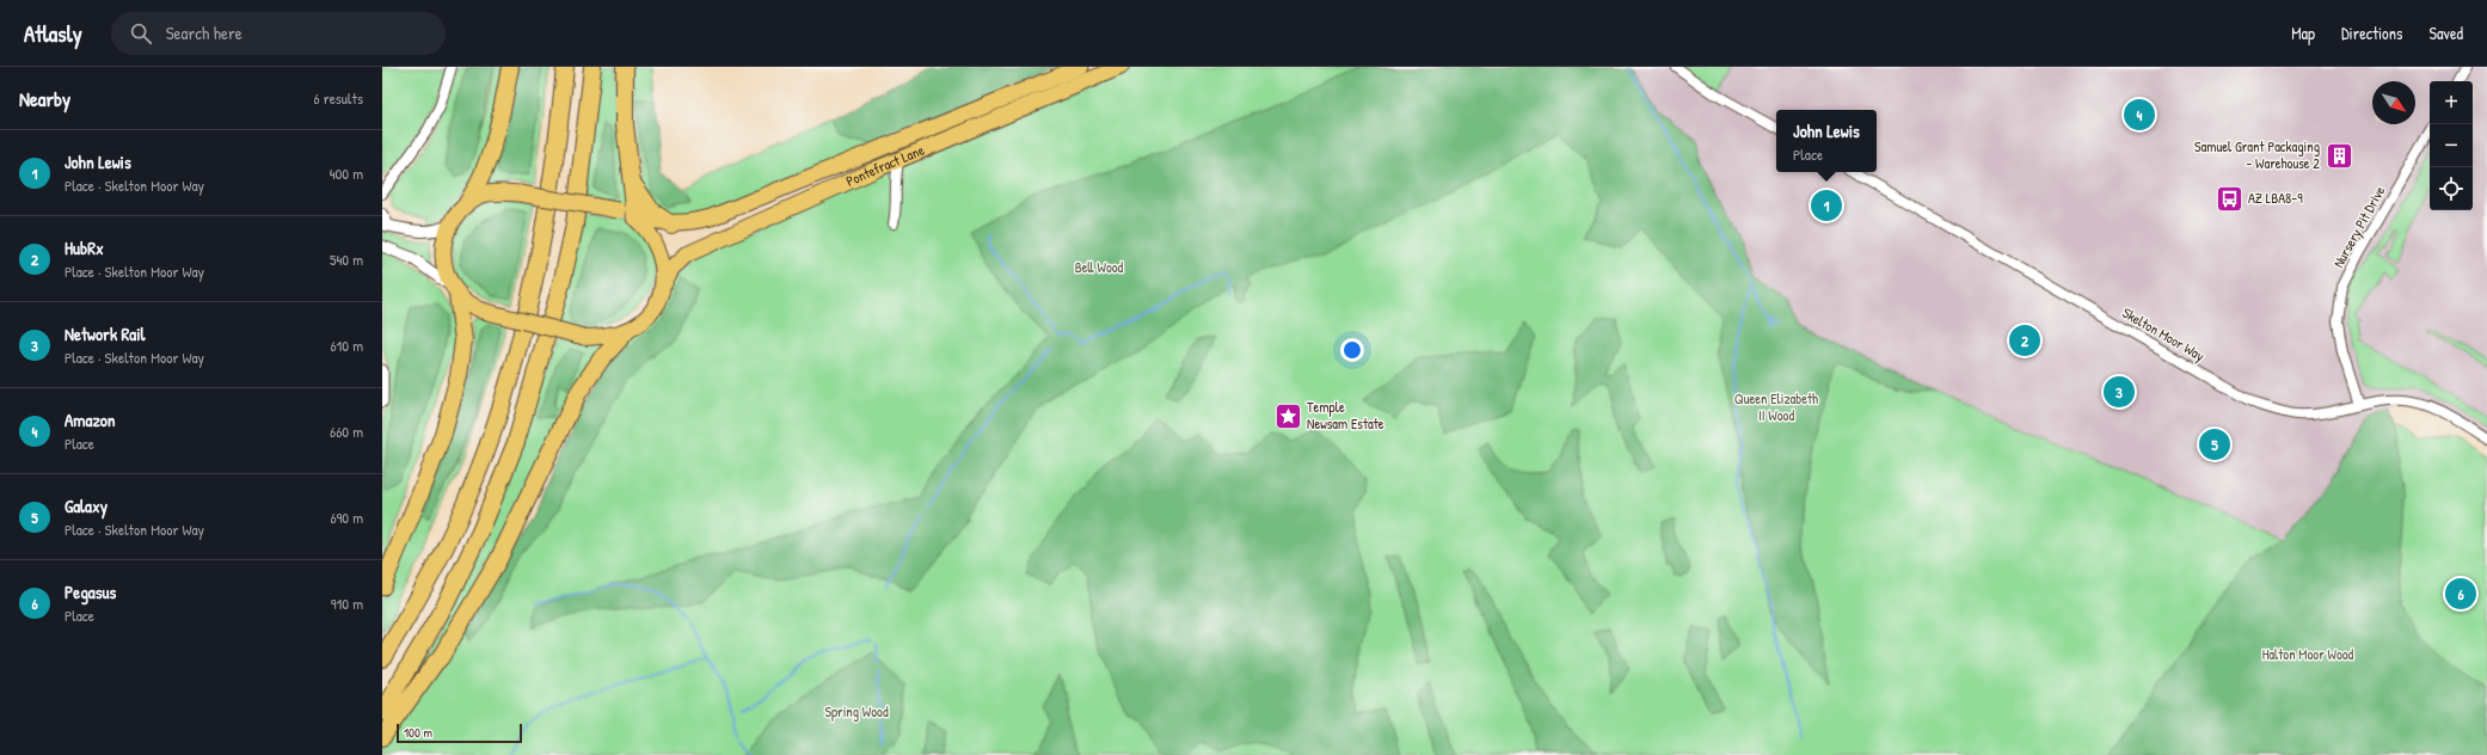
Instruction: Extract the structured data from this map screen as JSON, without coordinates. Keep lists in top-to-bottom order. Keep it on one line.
{"streets":{"highway":["Pontefract Lane"],"street":["Nursery Pit Drive","Skelton Moor Way"]},"crossings":[["Nursery Pit Drive","Skelton Moor Way"]],"parks":["Bell Wood","Queen Elizabeth II Wood","Halton Moor Wood","Spring Wood"],"places":{"building":["Samuel Grant Packaging - Warehouse 2"],"bus stop":["AZ LBA8-9"],"place":["Temple Newsam Estate"]},"scale_bar":"100 m","north":"bottom right","page":{"header":"Atlasly","search":"Search here","nav":["Map","Directions","Saved"],"heading":["Nearby","6 results"],"map_buttons":["+","−"],"pins":["4","1","2","3","5","6"],"popup":["John Lewis","Place"],"list":[{"mark":"1","name":"John Lewis","note":"Place · Skelton Moor Way","value":"400 m"},{"mark":"2","name":"HubRx","note":"Place · Skelton Moor Way","value":"540 m"},{"mark":"3","name":"Network Rail","note":"Place · Skelton Moor Way","value":"610 m"},{"mark":"4","name":"Amazon","note":"Place","value":"660 m"},{"mark":"5","name":"Galaxy","note":"Place · Skelton Moor Way","value":"690 m"},{"mark":"6","name":"Pegasus","note":"Place","value":"910 m"}],"scale":"100 m"}}
